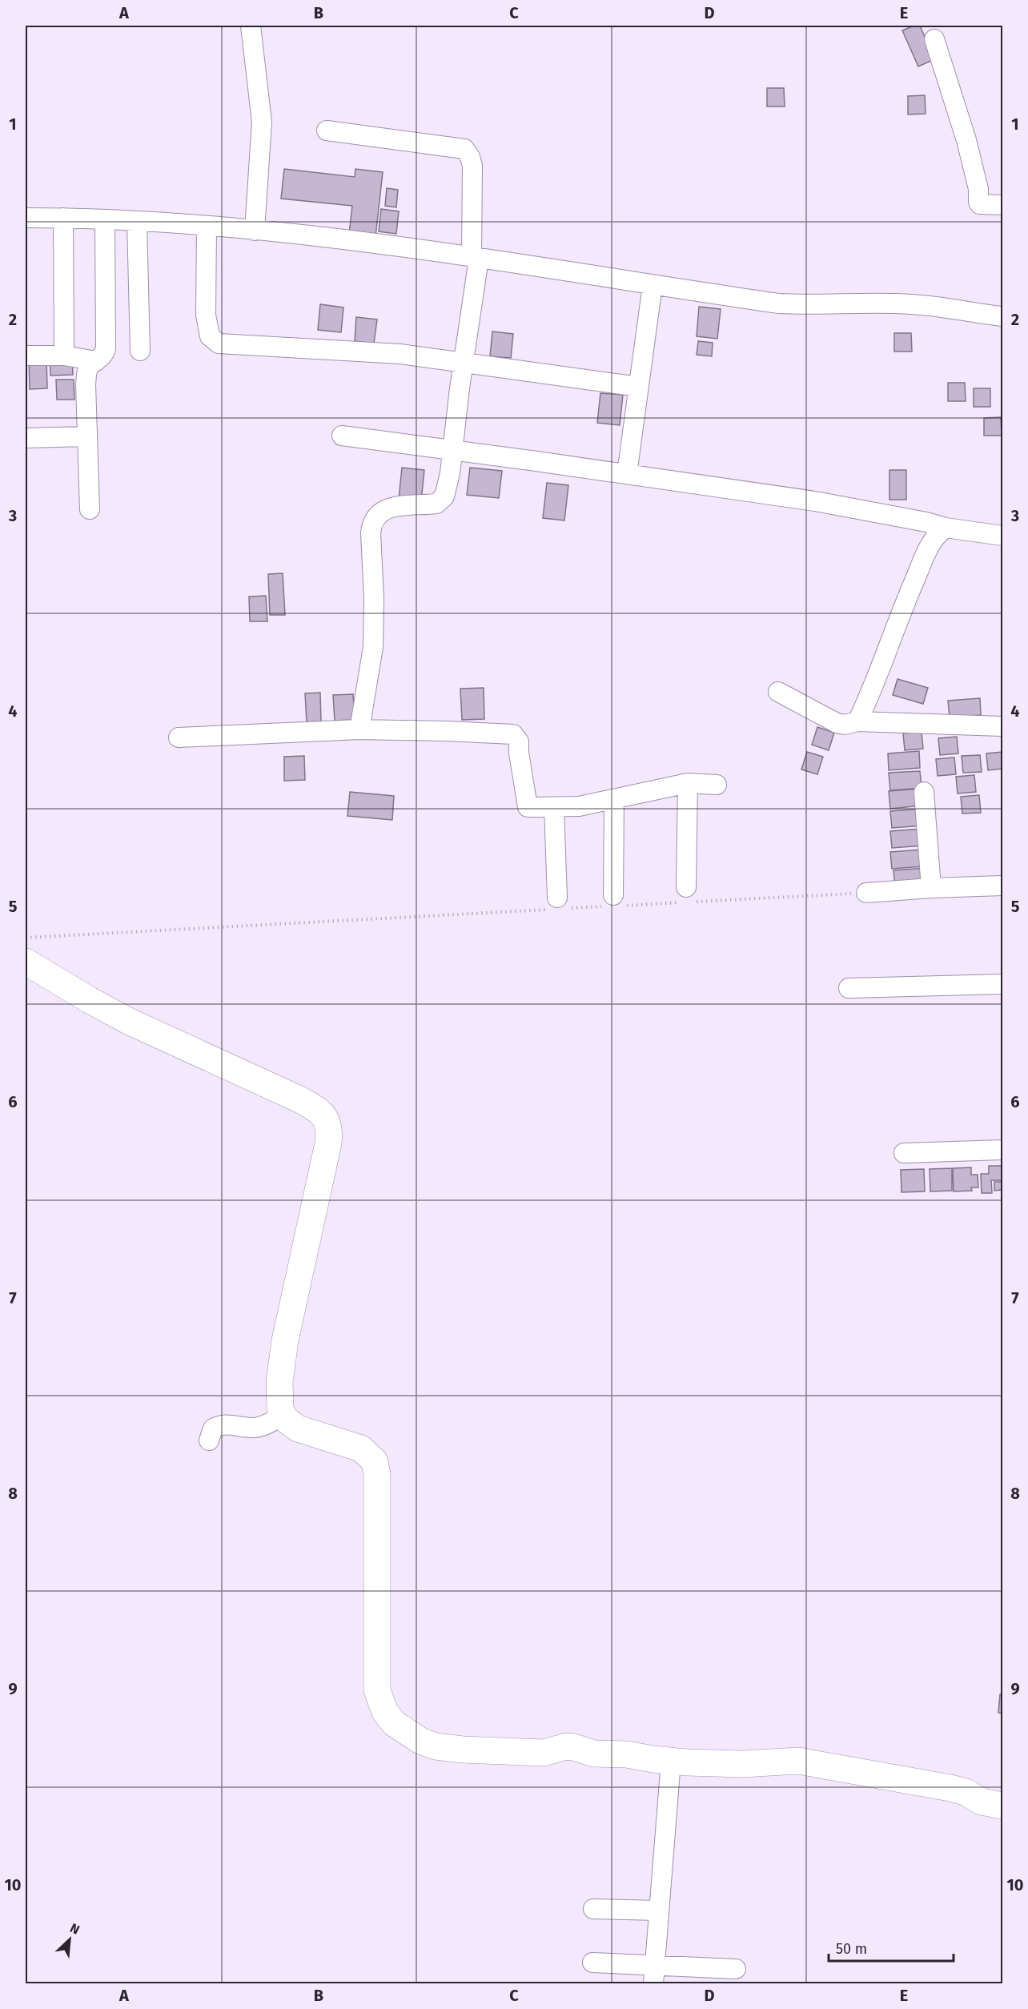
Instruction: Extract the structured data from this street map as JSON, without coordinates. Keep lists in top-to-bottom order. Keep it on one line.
{"scale_bar":"50 m","north":"top right","grid":{"columns":["A","B","C","D","E"],"rows":["1","2","3","4","5","6","7","8","9","10"]}}
